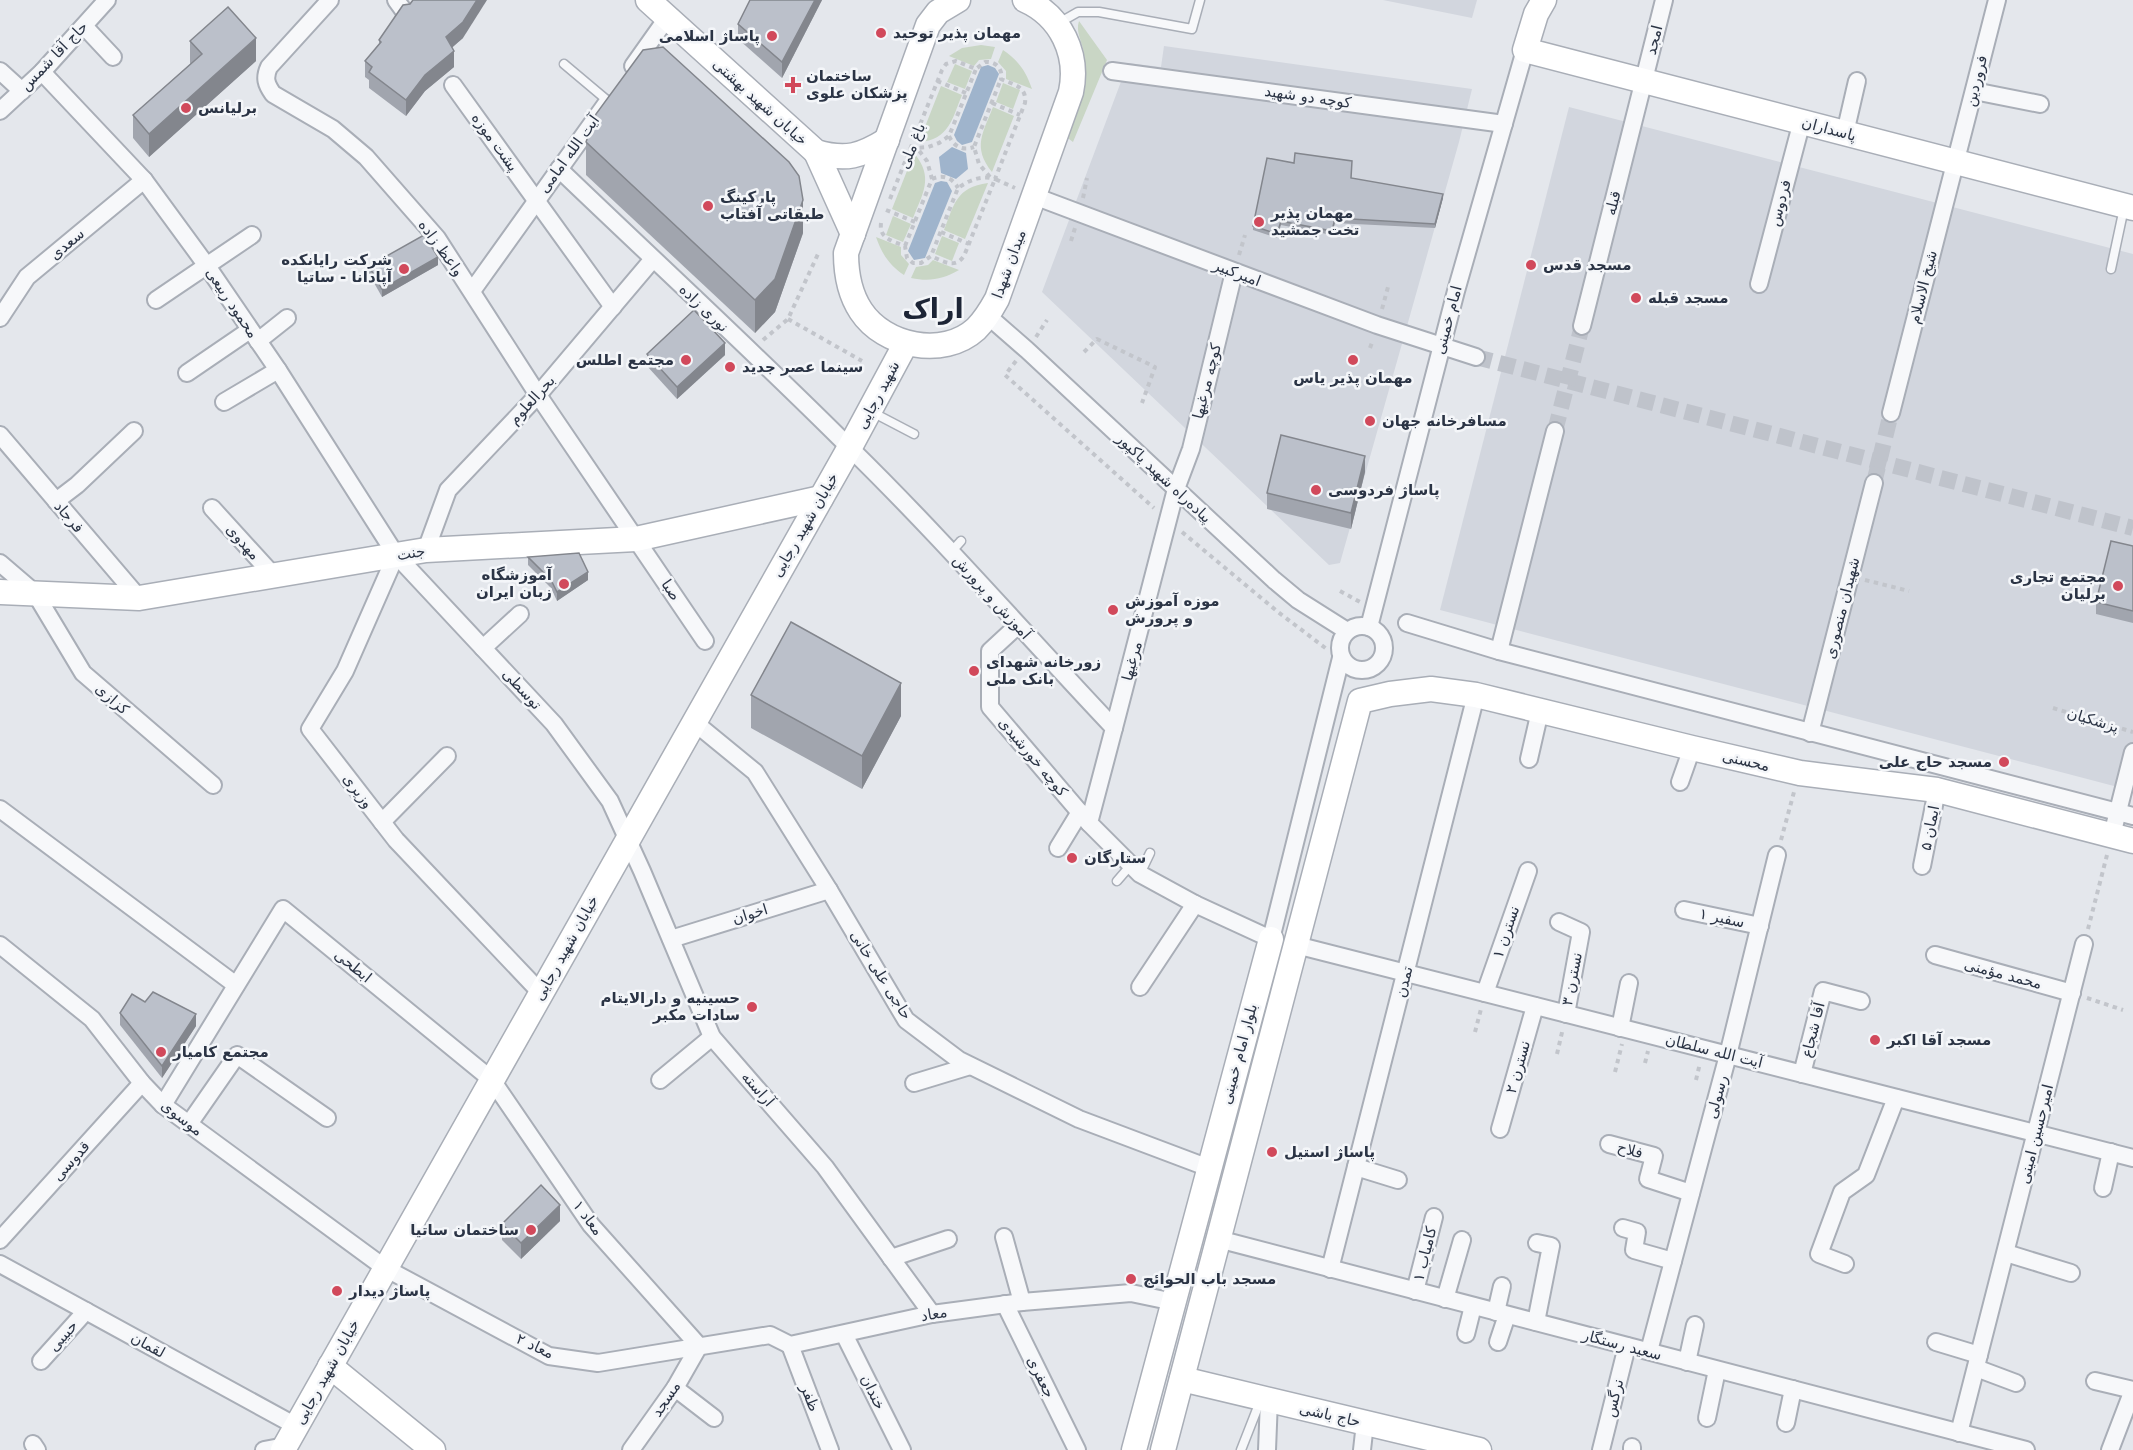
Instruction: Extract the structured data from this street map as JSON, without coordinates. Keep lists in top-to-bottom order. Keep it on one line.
{"streets":{"main road":["خیابان شهید بهشتی","پاسداران","میدان شهدا","امام خمینی","شهید رجایی","خیابان شهید رجایی","جنت","محسنی","بلوار امام خمینی","حاج باشی"],"street":["امجد","حاج آقا شمس","فروردین","کوچه دو شهید","پشت موزه","آیت الله امامی","قبله","فردوس","سعدی","واعظ زاده","امیرکبیر","شیخ الاسلام","محمود ربیعی","نوری زاده","کوچه مرغیها","بحرالعلوم","پیاده‌راه شهید پاکپور","فرجاد","مهدوی","صبا","آموزش و پرورش","شهیدان منصوری","مرغیها","توسطی","کزازی","کوچه خورشیدی","وزیری","ایمان ۵","اخوان","سفیر ۱","نسترن ۱","ابطحی","محمد مؤمنی","حاجی علی خانی","نسترن ۳","تمدن","آقا شجاع","آیت الله سلطان","نسترن ۲","آراسته","رسولی","موسوی","امیرحسین امینی","فلاح","قدوسی","معاد ۱","کامیاب ۱","معاد","حبیبی","لقمان","سعید رستگار","معاد ۲","جعفری","خندان","ظفر","نرگس","مسجد"],"path":["باغ ملی","پزشکیان"]},"crossings":[["امجد","پاسداران"],["امجد","قبله"],["حاج آقا شمس","محمود ربیعی"],["فروردین","پاسداران"],["فروردین","شیخ الاسلام"],["کوچه دو شهید","امام خمینی"],["خیابان شهید بهشتی","آیت الله امامی"],["خیابان شهید بهشتی","میدان شهدا"],["پاسداران","قبله"],["پاسداران","فردوس"],["پاسداران","شیخ الاسلام"],["پاسداران","امام خمینی"],["پشت موزه","آیت الله امامی"],["پشت موزه","بحرالعلوم"],["آیت الله امامی","واعظ زاده"],["آیت الله امامی","نوری زاده"],["سعدی","محمود ربیعی"],["واعظ زاده","بحرالعلوم"],["واعظ زاده","جنت"],["واعظ زاده","صبا"],["میدان شهدا","امیرکبیر"],["میدان شهدا","شهید رجایی"],["میدان شهدا","پیاده‌راه شهید پاکپور"],["امیرکبیر","امام خمینی"],["امیرکبیر","کوچه مرغیها"],["محمود ربیعی","جنت"],["محمود ربیعی","توسطی"],["محمود ربیعی","وزیری"],["نوری زاده","شهید رجایی"],["نوری زاده","بحرالعلوم"],["نوری زاده","خیابان شهید رجایی"],["نوری زاده","آموزش و پرورش"],["امام خمینی","پیاده‌راه شهید پاکپور"],["امام خمینی","بلوار امام خمینی"],["کوچه مرغیها","پیاده‌راه شهید پاکپور"],["کوچه مرغیها","مرغیها"],["شهید رجایی","خیابان شهید رجایی"],["شهید رجایی","آموزش و پرورش"],["بحرالعلوم","جنت"],["پیاده‌راه شهید پاکپور","مرغیها"],["پیاده‌راه شهید پاکپور","بلوار امام خمینی"],["فرجاد","جنت"],["خیابان شهید رجایی","جنت"],["خیابان شهید رجایی","آموزش و پرورش"],["خیابان شهید رجایی","توسطی"],["خیابان شهید رجایی","وزیری"],["خیابان شهید رجایی","ابطحی"],["خیابان شهید رجایی","حاجی علی خانی"],["خیابان شهید رجایی","آراسته"],["خیابان شهید رجایی","موسوی"],["خیابان شهید رجایی","معاد ۱"],["خیابان شهید رجایی","لقمان"],["خیابان شهید رجایی","معاد ۲"],["مهدوی","جنت"],["جنت","صبا"],["جنت","توسطی"],["جنت","کزازی"],["جنت","وزیری"],["آموزش و پرورش","مرغیها"],["آموزش و پرورش","کوچه خورشیدی"],["توسطی","وزیری"],["توسطی","آراسته"],["محسنی","ایمان ۵"],["محسنی","تمدن"],["محسنی","بلوار امام خمینی"],["اخوان","حاجی علی خانی"],["اخوان","آراسته"],["سفیر ۱","رسولی"],["نسترن ۱","آیت الله سلطان"],["ابطحی","موسوی"],["ابطحی","معاد ۱"],["محمد مؤمنی","امیرحسین امینی"],["حاجی علی خانی","بلوار امام خمینی"],["نسترن ۳","آیت الله سلطان"],["تمدن","آیت الله سلطان"],["تمدن","سعید رستگار"],["آقا شجاع","آیت الله سلطان"],["آیت الله سلطان","بلوار امام خمینی"],["آیت الله سلطان","نسترن ۲"],["آیت الله سلطان","رسولی"],["آیت الله سلطان","امیرحسین امینی"],["بلوار امام خمینی","معاد"],["بلوار امام خمینی","سعید رستگار"],["بلوار امام خمینی","حاج باشی"],["آراسته","معاد"],["رسولی","فلاح"],["رسولی","سعید رستگار"],["موسوی","قدوسی"],["موسوی","معاد ۲"],["امیرحسین امینی","سعید رستگار"],["معاد ۱","معاد ۲"],["معاد ۱","مسجد"],["کامیاب ۱","سعید رستگار"],["معاد","جعفری"],["معاد","خندان"],["معاد","ظفر"],["حبیبی","لقمان"],["سعید رستگار","نرگس"],["معاد ۲","مسجد"]],"districts":["اراک"],"places":{"other":["مهمان پذیر توحید","پاساژ اسلامی","برلیانس","پارکینگ طبقاتی آفتاب","مهمان پذیر تخت جمشید","مسجد قدس","شرکت رایانکده آپادانا - ساتیا","مسجد قبله","مجتمع اطلس","مهمان پذیر یاس","سینما عصر جدید","مسافرخانه جهان","پاساژ فردوسی","آموزشگاه زبان ایران","مجتمع تجاری برلیان","موزه آموزش و پرورش","زورخانه شهدای بانک ملی","مسجد حاج علی","ستارگان","حسینیه و دارالایتام سادات مکبر","مسجد آقا اکبر","مجتمع کامیار","پاساژ استیل","ساختمان ساتیا","مسجد باب الحوائج","پاساژ دیدار"],"health":["ساختمان پزشکان علوی"]}}
